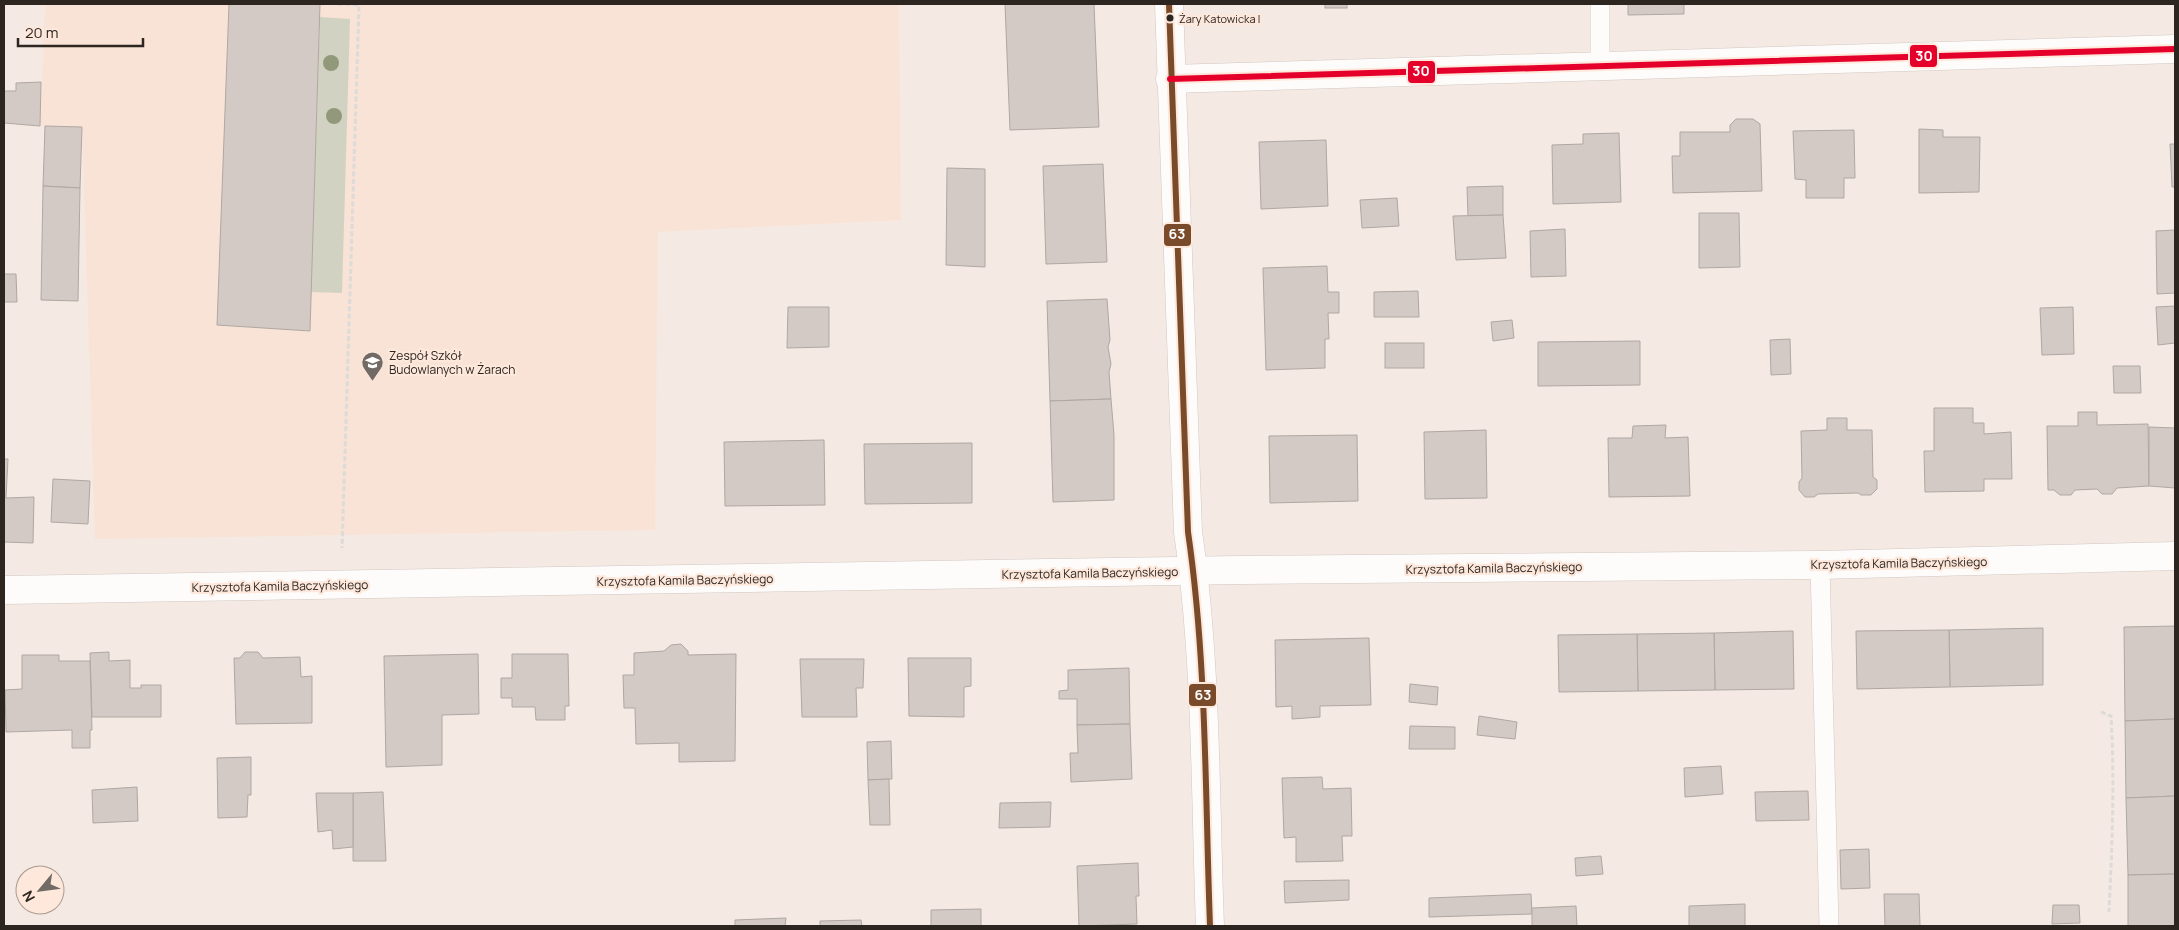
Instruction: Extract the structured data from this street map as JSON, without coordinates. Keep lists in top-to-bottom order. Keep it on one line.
{"streets":{"street":["Krzysztofa Kamila Baczyńskiego"]},"places":{"other":["Żary Katowicka I"],"school or university":["Zespół Szkół Budowlanych w Żarach"]},"lines":["transit line 63","transit line 30"],"scale_bar":"20 m","north":"bottom left"}
